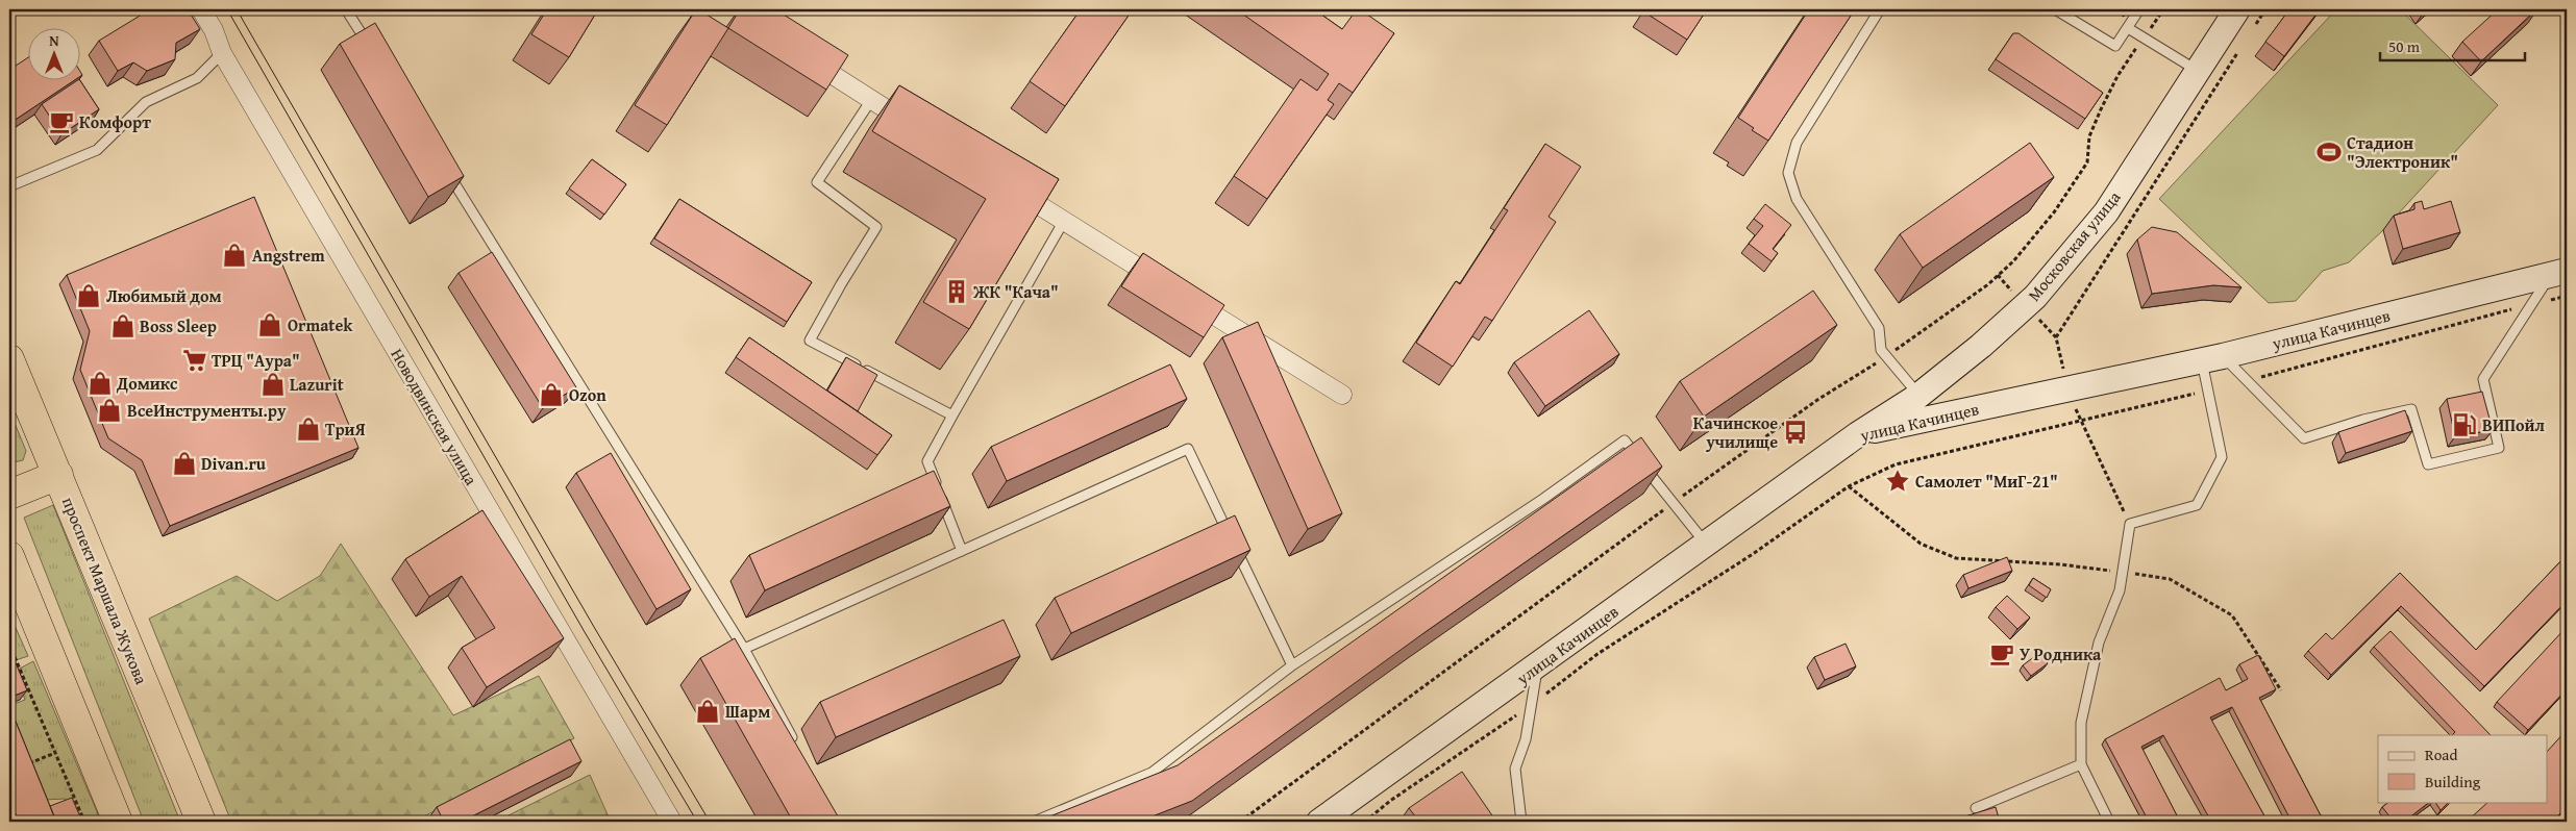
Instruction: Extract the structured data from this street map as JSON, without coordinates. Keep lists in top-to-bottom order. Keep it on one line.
{"streets":{"highway":["проспект Маршала Жукова"],"main road":["Московская улица","улица Качинцев"],"street":["Новодвинская улица"]},"crossings":[["Московская улица","улица Качинцев"]],"places":{"cafe":["Комфорт","У Родника"],"sports":["Стадион \"Электроник\""],"shop":["Angstrem","Любимый дом","Ormatek","Boss Sleep","Домикс","Lazurit","Ozon","ВсеИнструменты.ру","ТриЯ","Divan.ru","Шарм"],"building":["ЖК \"Кача\""],"supermarket":["ТРЦ \"Аура\""],"fuel station":["ВИПойл"],"bus stop":["Качинское училище"],"place":["Самолет \"МиГ-21\""]},"legend":["Road","Building"],"scale_bar":"50 m","north":"top"}
